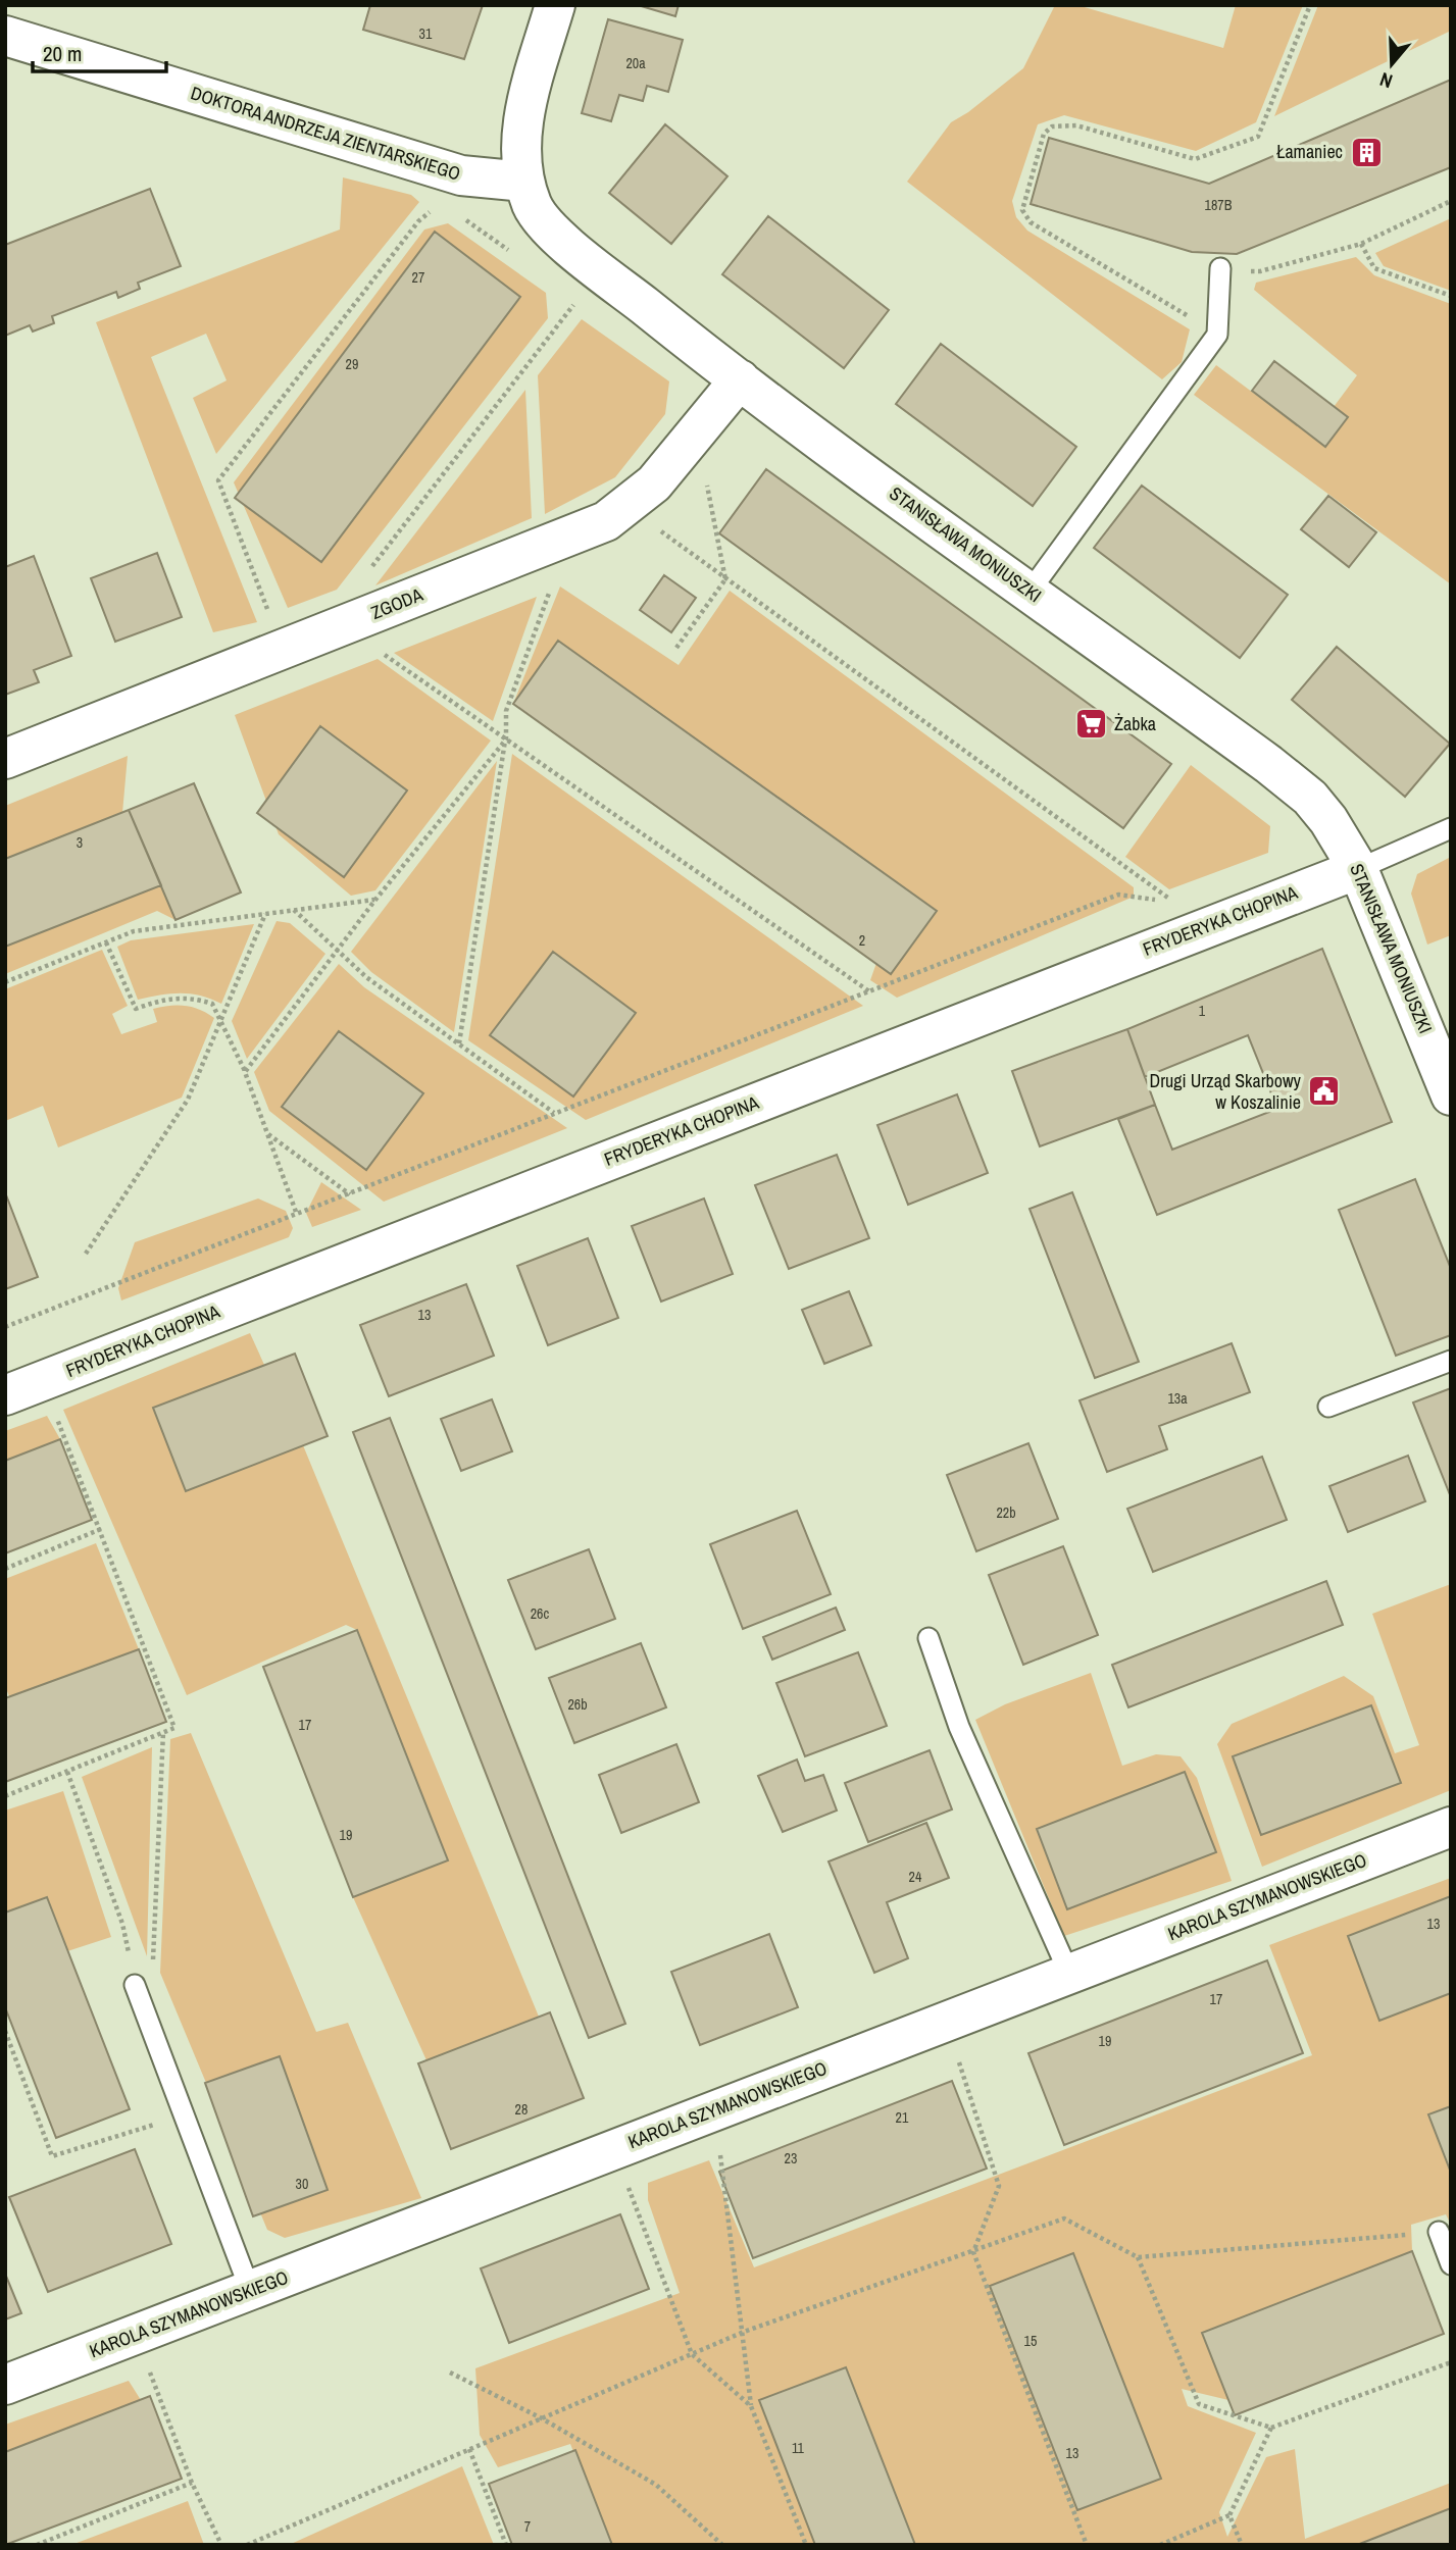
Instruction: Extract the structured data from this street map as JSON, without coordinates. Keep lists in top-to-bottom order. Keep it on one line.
{"streets":{"street":["DOKTORA ANDRZEJA ZIENTARSKIEGO","STANISŁAWA MONIUSZKI","ZGODA","FRYDERYKA CHOPINA","KAROLA SZYMANOWSKIEGO"]},"crossings":[["DOKTORA ANDRZEJA ZIENTARSKIEGO","STANISŁAWA MONIUSZKI"],["STANISŁAWA MONIUSZKI","ZGODA"],["STANISŁAWA MONIUSZKI","FRYDERYKA CHOPINA"]],"places":{"building":["Łamaniec"],"supermarket":["Żabka"],"public building":["Drugi Urząd Skarbowy w Koszalinie"]},"house_numbers":["31","20a","187B","27","29","3","2","1","13","13a","22b","26c","26b","17","19","24","13","17","19","28","21","23","30","15","11","13","7"],"scale_bar":"20 m","north":"bottom"}
